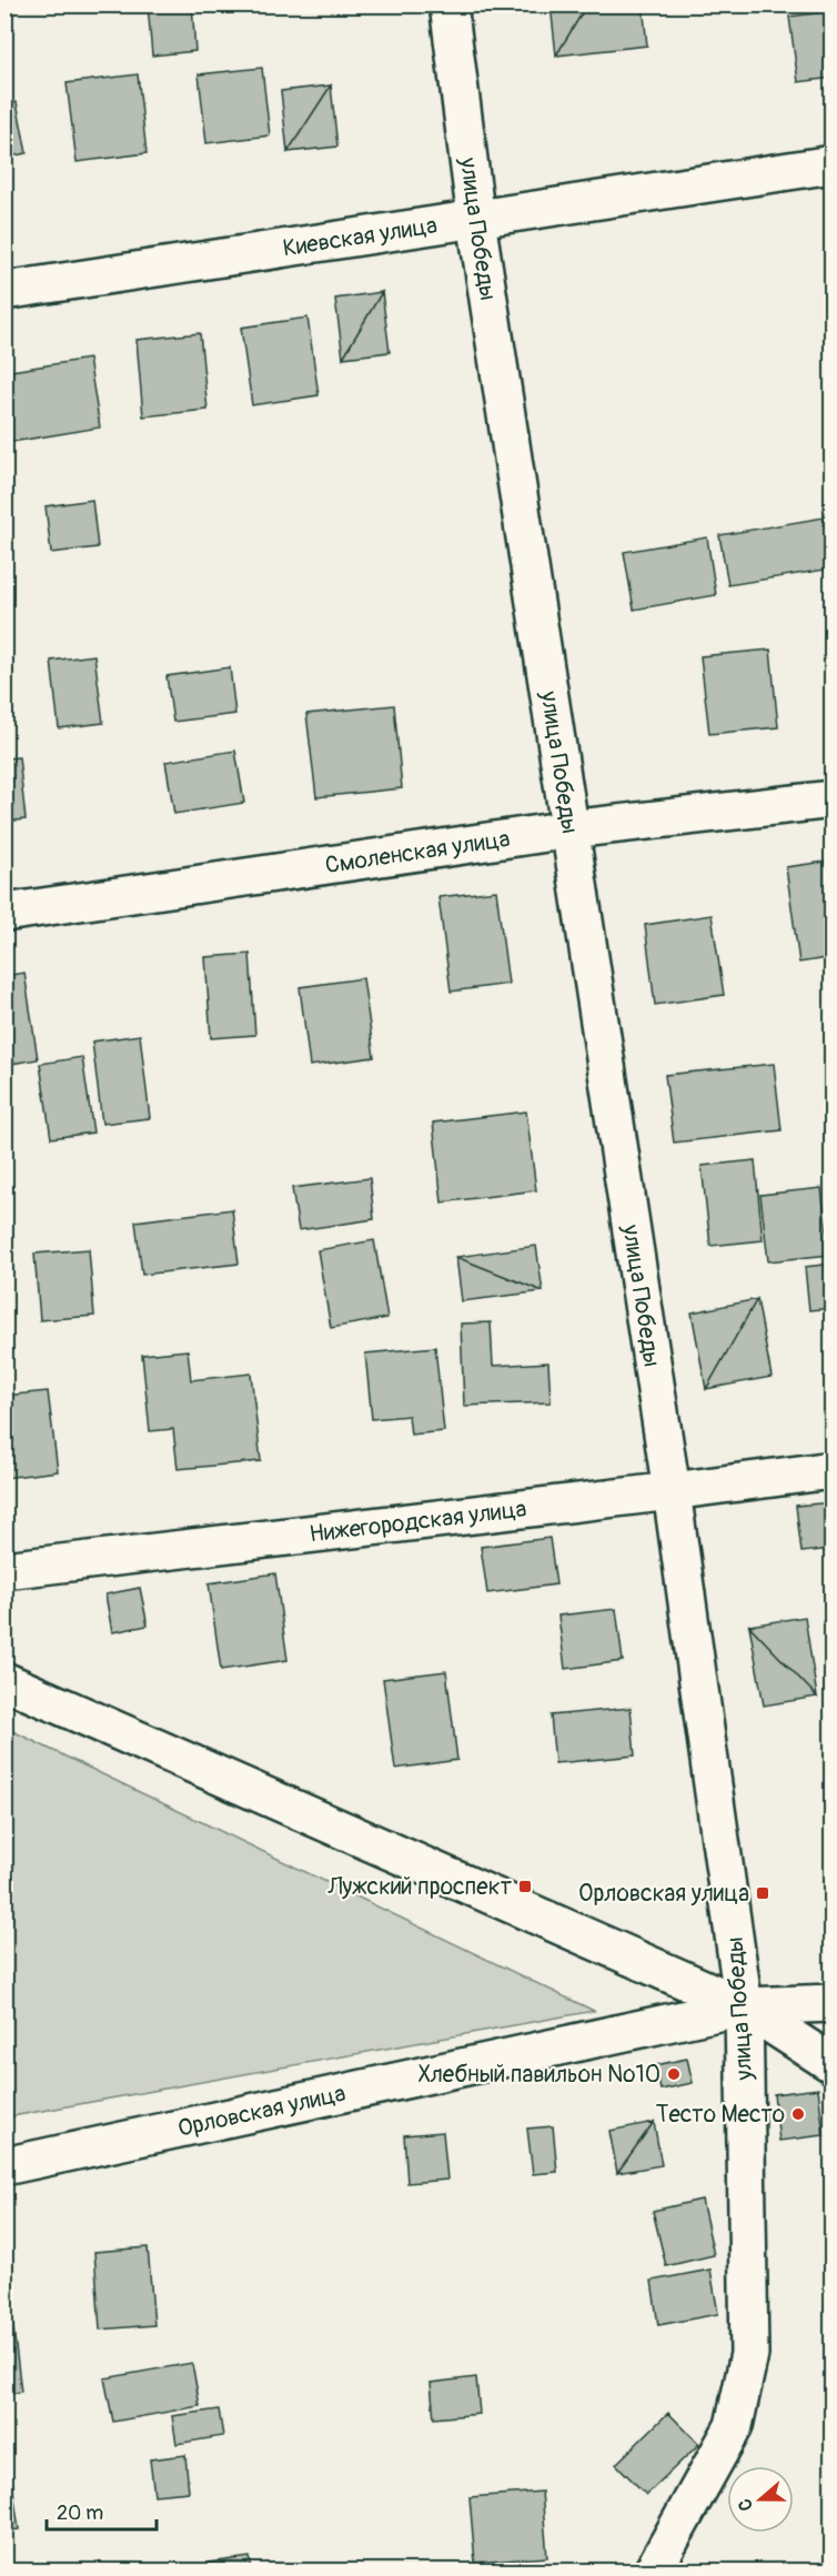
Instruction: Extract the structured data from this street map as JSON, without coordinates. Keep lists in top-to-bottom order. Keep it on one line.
{"streets":{"street":["улица Победы","Киевская улица","Смоленская улица","Нижегородская улица","Орловская улица"]},"crossings":[["улица Победы","Киевская улица"],["улица Победы","Смоленская улица"],["улица Победы","Нижегородская улица"],["улица Победы","Орловская улица"]],"places":{"transit":["Лужский проспект","Орловская улица"],"other":["Хлебный павильон №10","Тесто Место"]},"scale_bar":"20 m","north":"left"}
